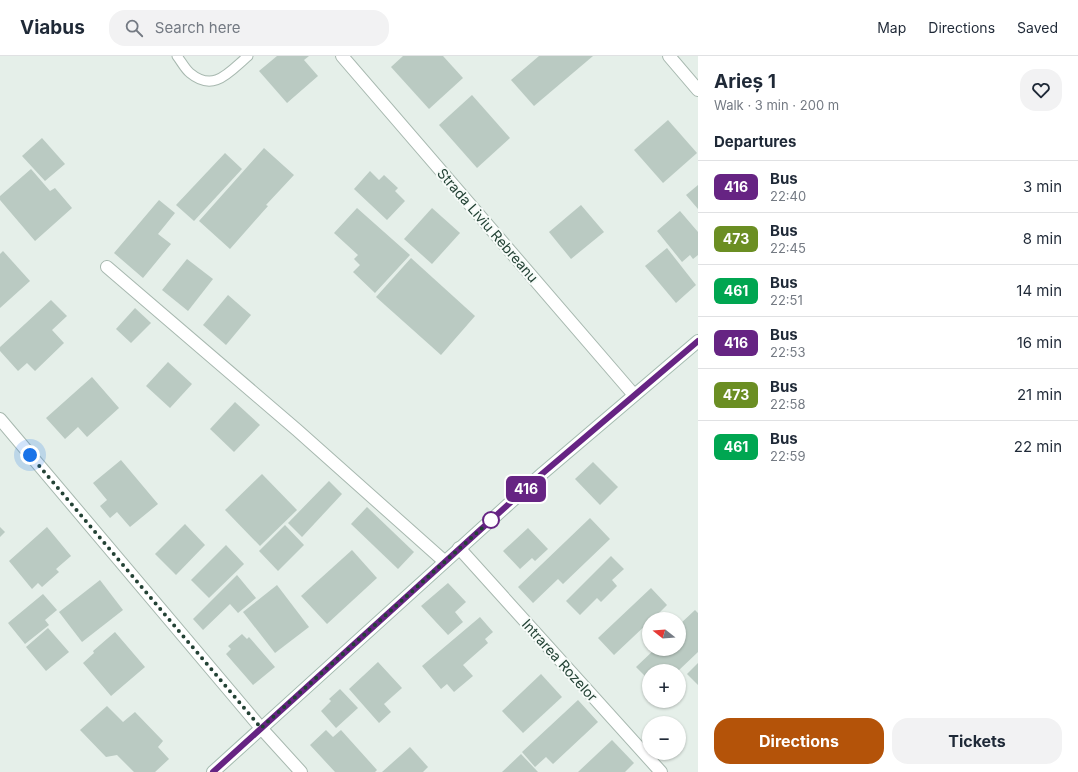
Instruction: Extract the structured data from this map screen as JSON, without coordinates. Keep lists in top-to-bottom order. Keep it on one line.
{"streets":{"street":["Strada Liviu Rebreanu","Intrarea Rozelor"]},"lines":["bus line 416"],"north":"left","page":{"header":"Viabus","search":"Search here","nav":["Map","Directions","Saved"],"on_map":"416","heading":[["Arieș 1","Walk · 3 min · 200 m"],"Departures"],"list":[{"mark":"416","name":"Bus","note":"22:40","value":"3 min"},{"mark":"473","name":"Bus","note":"22:45","value":"8 min"},{"mark":"461","name":"Bus","note":"22:51","value":"14 min"},{"mark":"416","name":"Bus","note":"22:53","value":"16 min"},{"mark":"473","name":"Bus","note":"22:58","value":"21 min"},{"mark":"461","name":"Bus","note":"22:59","value":"22 min"}],"map_buttons":["+","−"],"buttons":["Directions","Tickets"]}}
